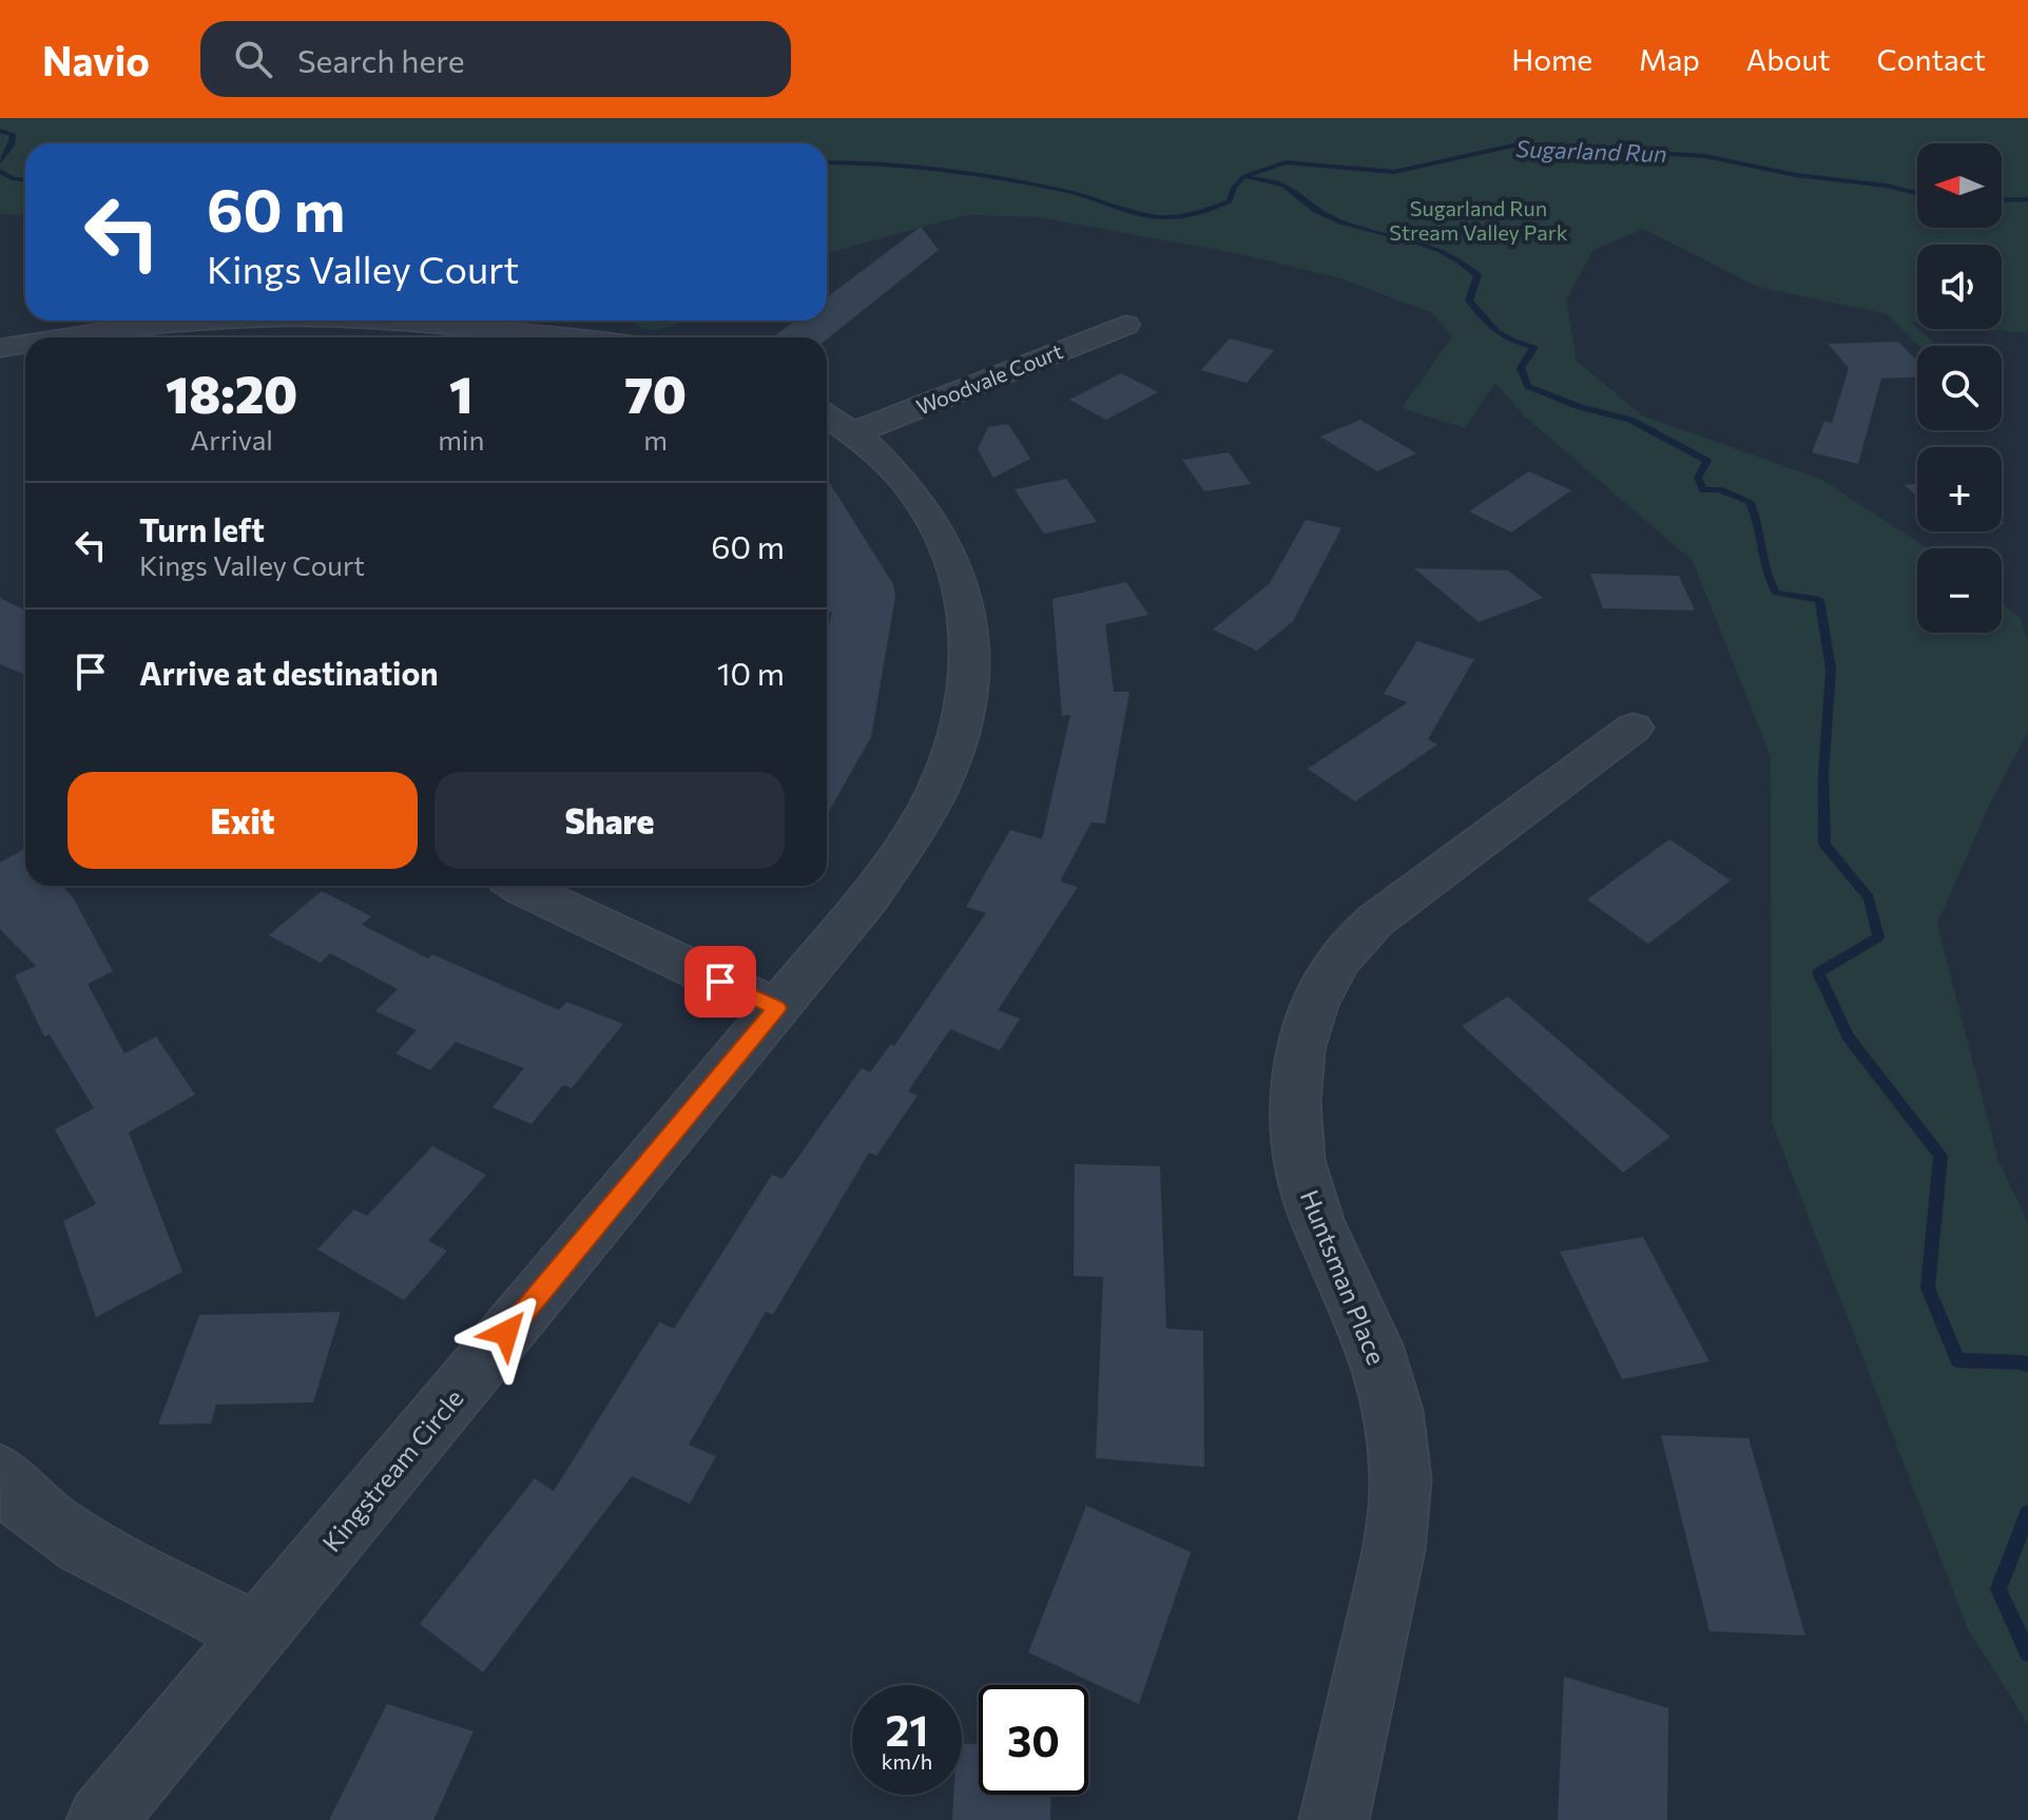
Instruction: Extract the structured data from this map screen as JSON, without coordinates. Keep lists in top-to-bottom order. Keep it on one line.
{"streets":{"street":["Woodvale Court","Huntsman Place","Kingstream Circle"]},"crossings":[["Woodvale Court","Kingstream Circle"]],"water":["Sugarland Run"],"parks":["Sugarland Run Stream Valley Park"],"north":"left","page":{"header":"Navio","search":"Search here","nav":["Home","Map","About","Contact"],"map_buttons":["+","−"],"turn":["60 m","Kings Valley Court"],"eta":["18:20","Arrival","1","min","70","m"],"list":[{"name":"Turn left","note":"Kings Valley Court","value":"60 m"},{"name":"Arrive at destination","value":"10 m"}],"buttons":["Exit","Share"],"speed":"21 km/h","limit":"30"}}
